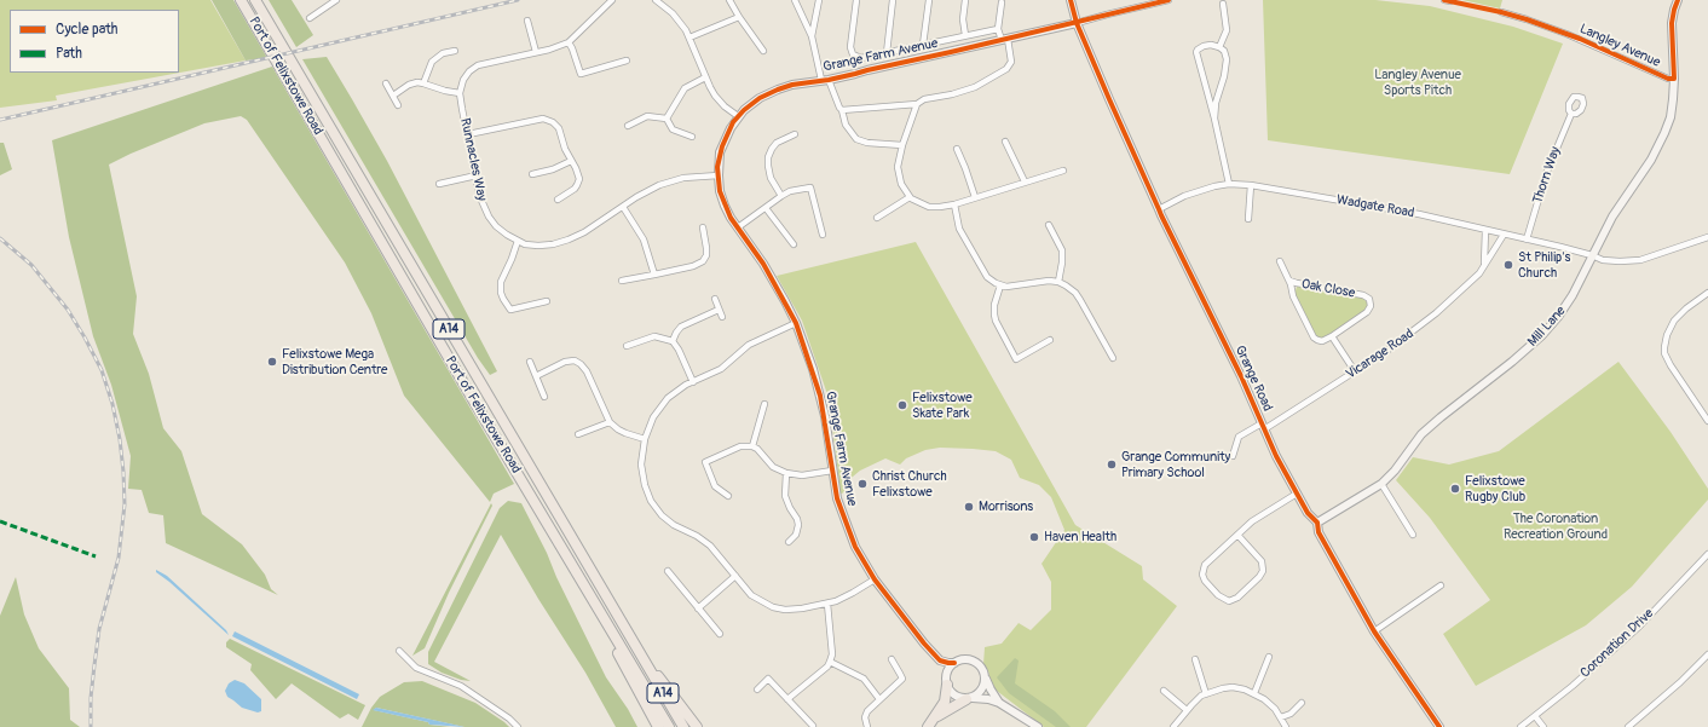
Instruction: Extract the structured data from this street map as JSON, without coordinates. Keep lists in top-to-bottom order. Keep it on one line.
{"streets":{"highway":["Port of Felixstowe Road","A14"],"street":["Langley Avenue","Grange Farm Avenue","Runnacles Way","Thorn Way","Wadgate Road","Oak Close","Mill Lane","Vicarage Road","Grange Road","Coronation Drive"]},"crossings":[["Langley Avenue","Mill Lane"],["Grange Farm Avenue","Runnacles Way"],["Grange Farm Avenue","Grange Road"],["Thorn Way","Wadgate Road"],["Wadgate Road","Mill Lane"],["Wadgate Road","Vicarage Road"],["Wadgate Road","Grange Road"],["Mill Lane","Grange Road"],["Vicarage Road","Grange Road"]],"parks":["Langley Avenue Sports Pitch","The Coronation Recreation Ground"],"places":["St Philip's Church","Felixstowe Mega Distribution Centre","Felixstowe Skate Park","Grange Community Primary School","Christ Church Felixstowe","Felixstowe Rugby Club","Morrisons","Haven Health"],"legend":["Cycle path","Path"]}
